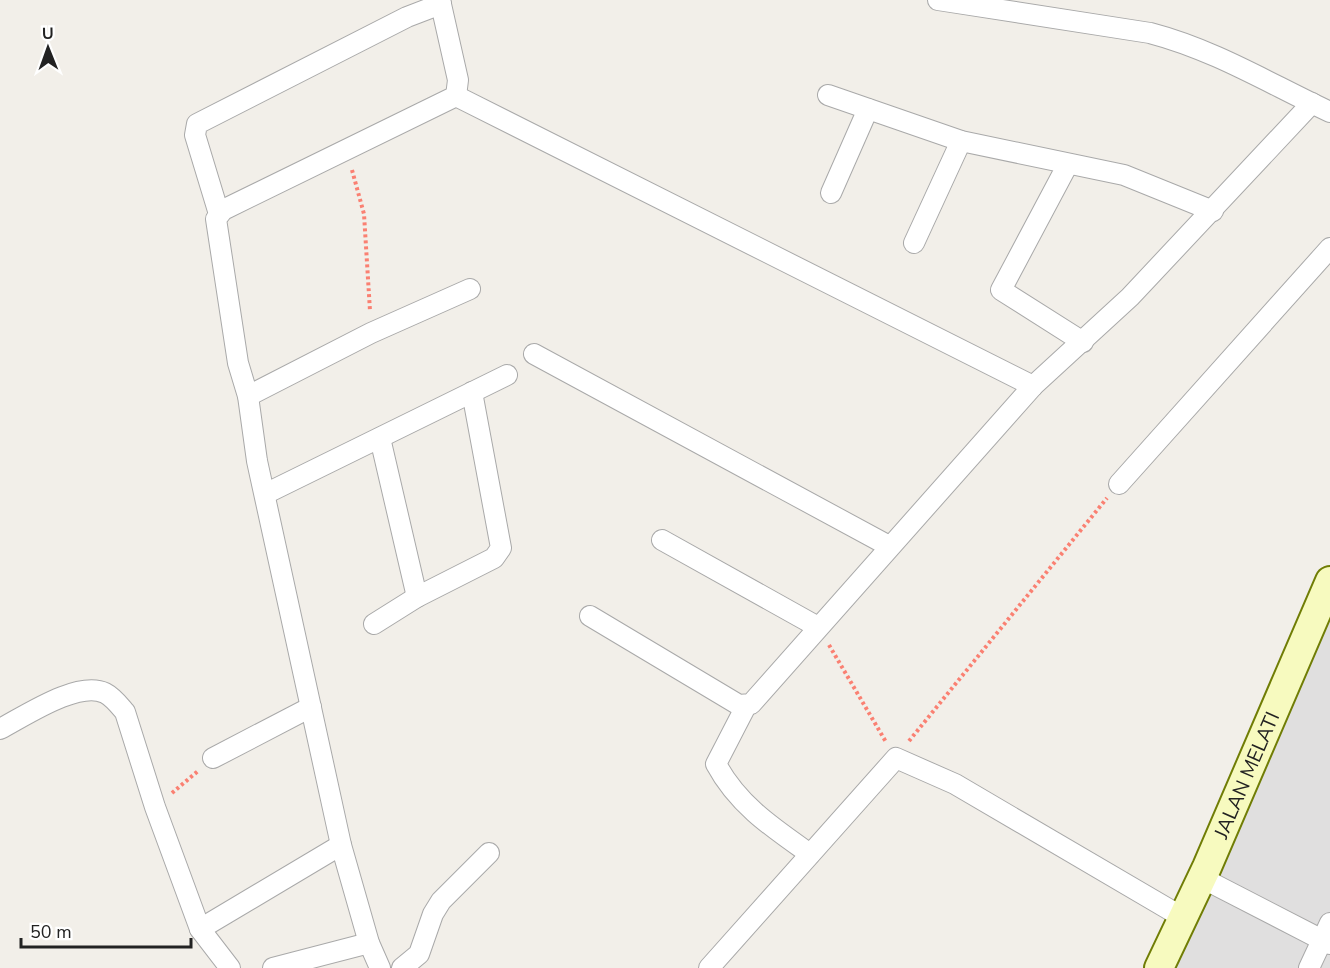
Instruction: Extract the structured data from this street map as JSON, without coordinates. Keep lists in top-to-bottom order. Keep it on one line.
{"streets":{"main road":["JALAN MELATI"]},"scale_bar":"50 m","north":"top"}
